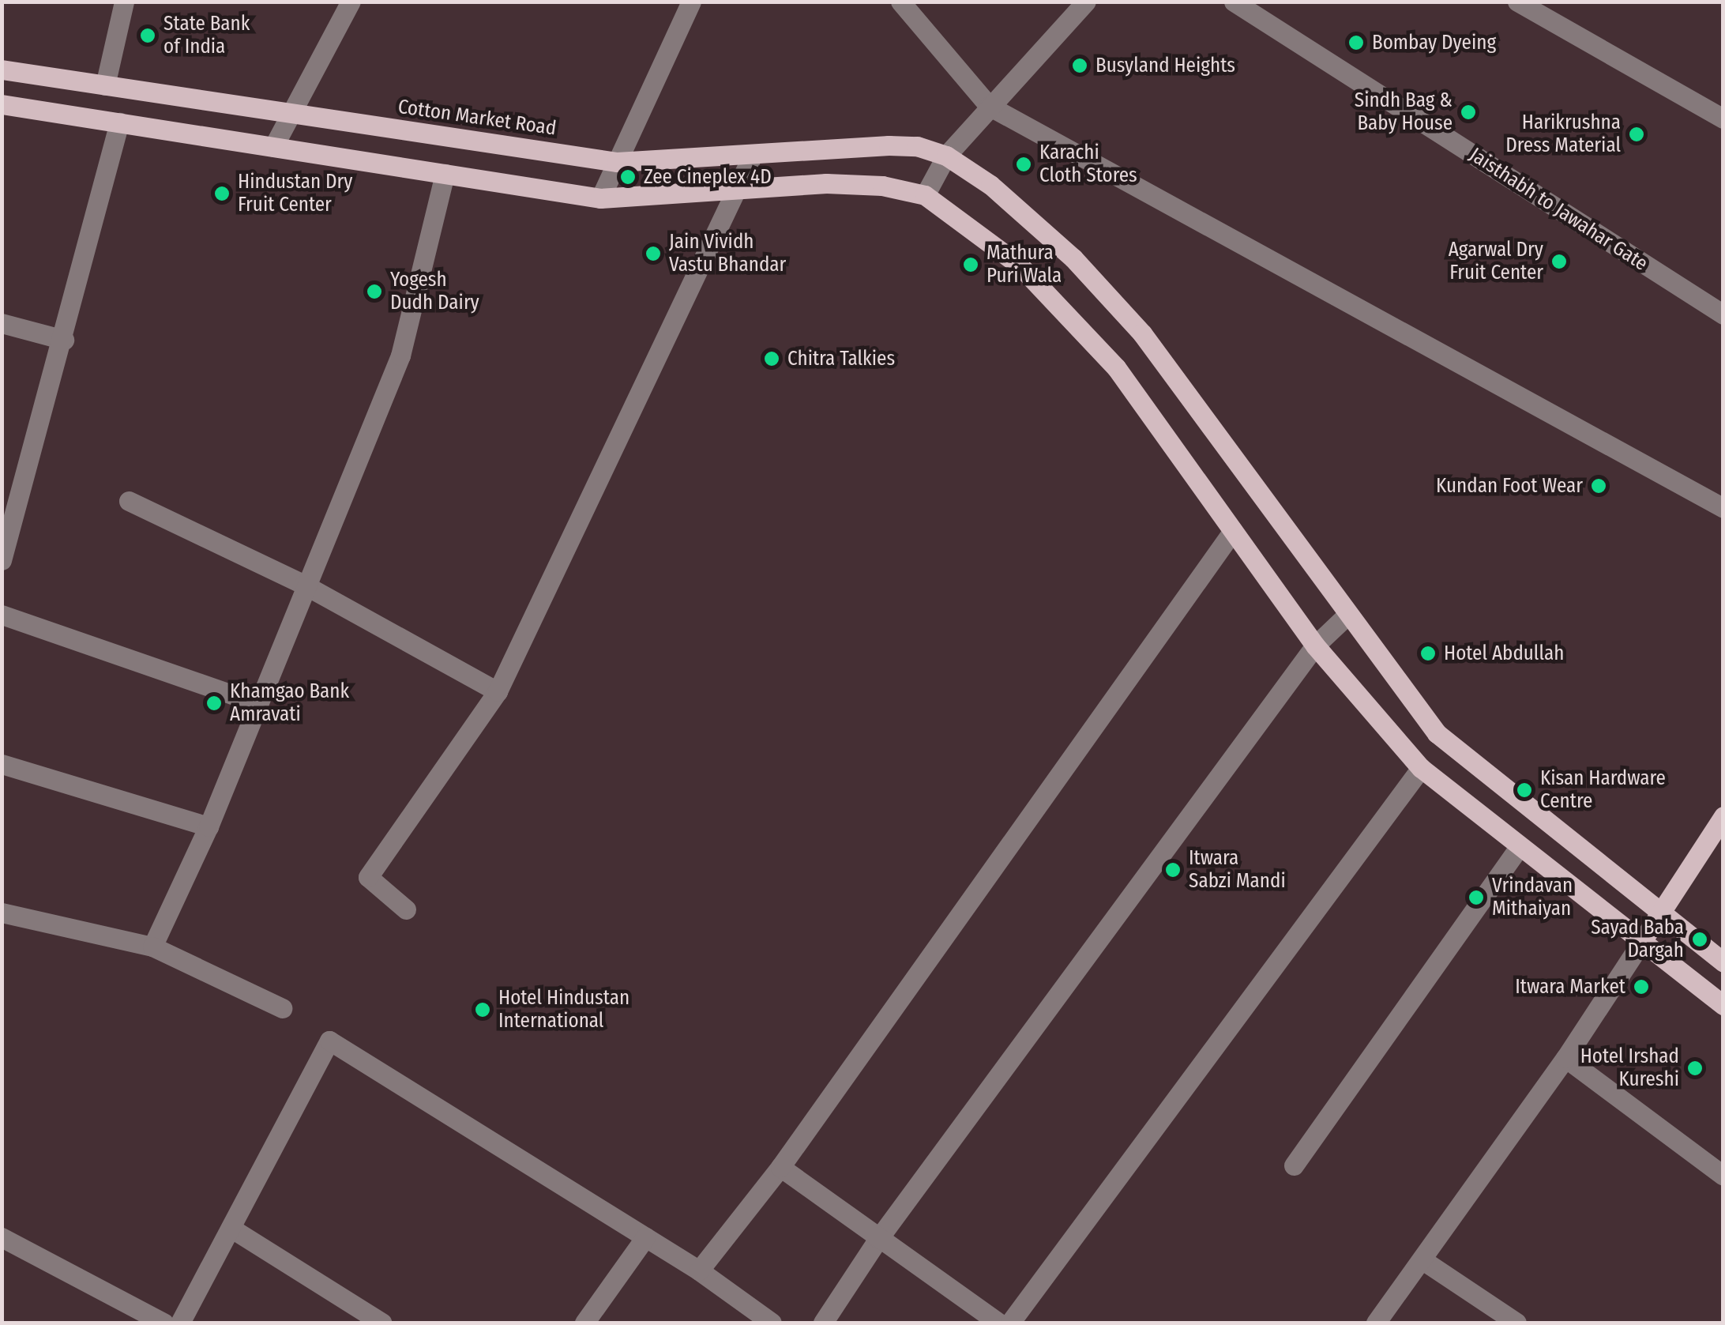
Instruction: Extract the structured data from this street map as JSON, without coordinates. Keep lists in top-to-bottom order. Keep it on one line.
{"streets":{"main road":["Cotton Market Road"],"street":["Jaisthabh to Jawahar Gate"]},"places":["State Bank of India","Bombay Dyeing","Busyland Heights","Sindh Bag & Baby House","Harikrushna Dress Material","Karachi Cloth Stores","Zee Cineplex 4D","Hindustan Dry Fruit Center","Jain Vividh Vastu Bhandar","Agarwal Dry Fruit Center","Mathura Puri Wala","Yogesh Dudh Dairy","Chitra Talkies","Kundan Foot Wear","Hotel Abdullah","Khamgao Bank Amravati","Kisan Hardware Centre","Itwara Sabzi Mandi","Vrindavan Mithaiyan","Sayad Baba Dargah","Itwara Market","Hotel Hindustan International","Hotel Irshad Kureshi"]}
